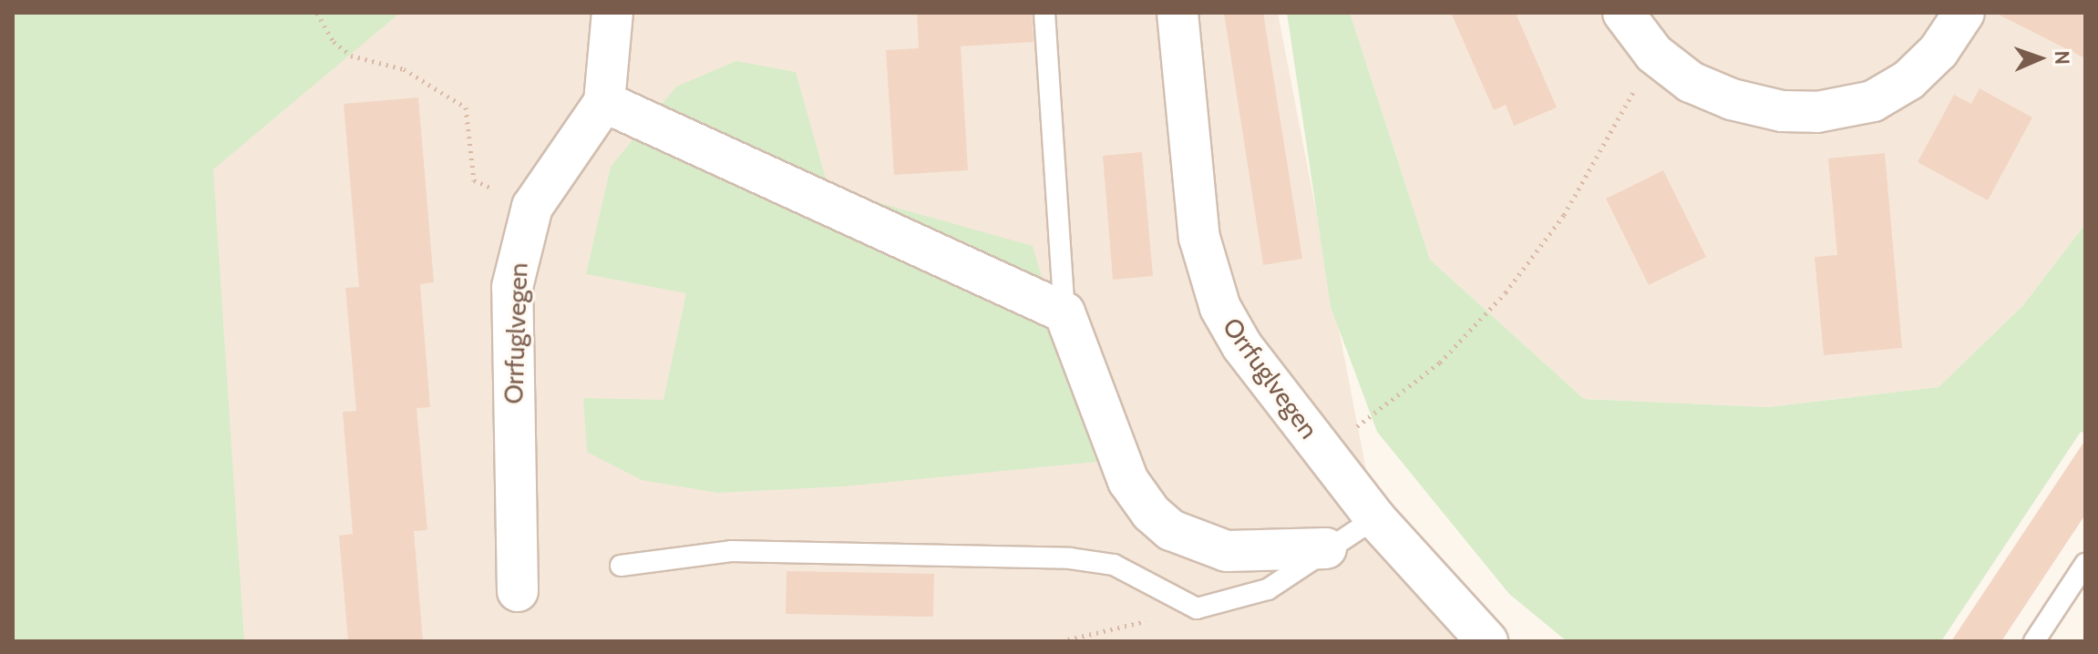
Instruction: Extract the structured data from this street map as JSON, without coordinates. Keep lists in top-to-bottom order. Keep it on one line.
{"streets":{"street":["Orrfuglvegen"]},"north":"right"}
